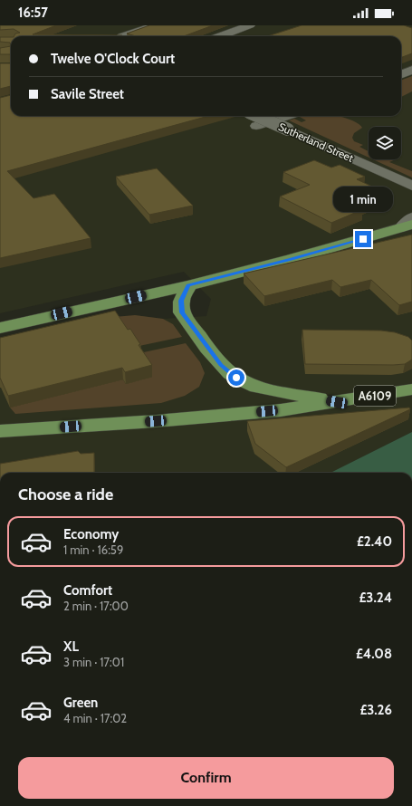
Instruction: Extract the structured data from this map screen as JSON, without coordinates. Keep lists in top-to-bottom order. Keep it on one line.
{"streets":{"main road":["Sutherland Street","A6109"]},"page":{"status":"16:57","banner":["Twelve O'Clock Court","Savile Street"],"bubble":"1 min","heading":"Choose a ride","list":[{"name":"Economy","note":"1 min · 16:59","value":"£2.40"},{"name":"Comfort","note":"2 min · 17:00","value":"£3.24"},{"name":"XL","note":"3 min · 17:01","value":"£4.08"},{"name":"Green","note":"4 min · 17:02","value":"£3.26"}],"buttons":"Confirm"}}
